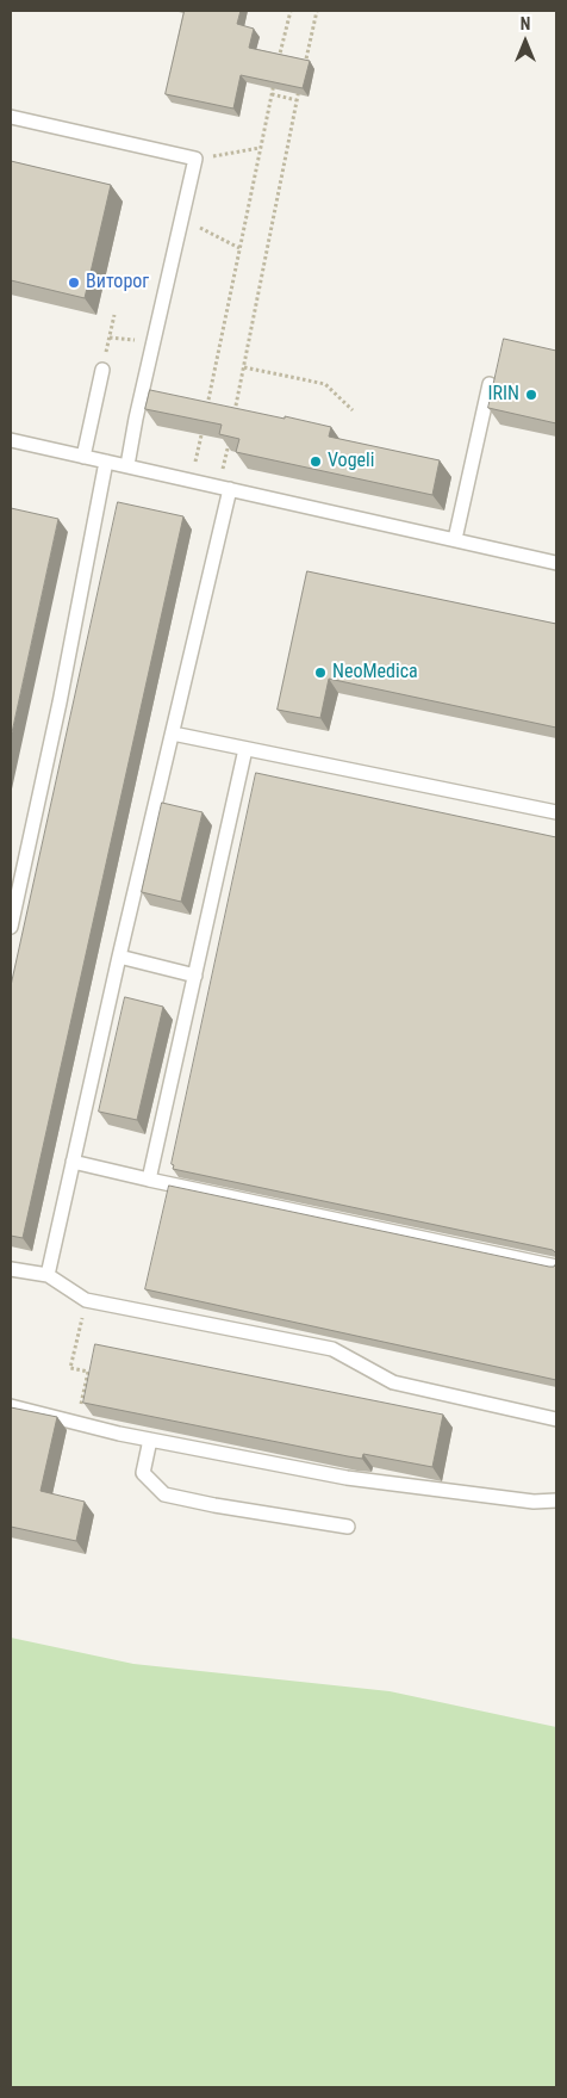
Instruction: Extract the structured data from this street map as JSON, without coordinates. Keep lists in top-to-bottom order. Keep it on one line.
{"places":["Виторог","IRIN","Vogeli","NeoMedica"],"north":"top"}
